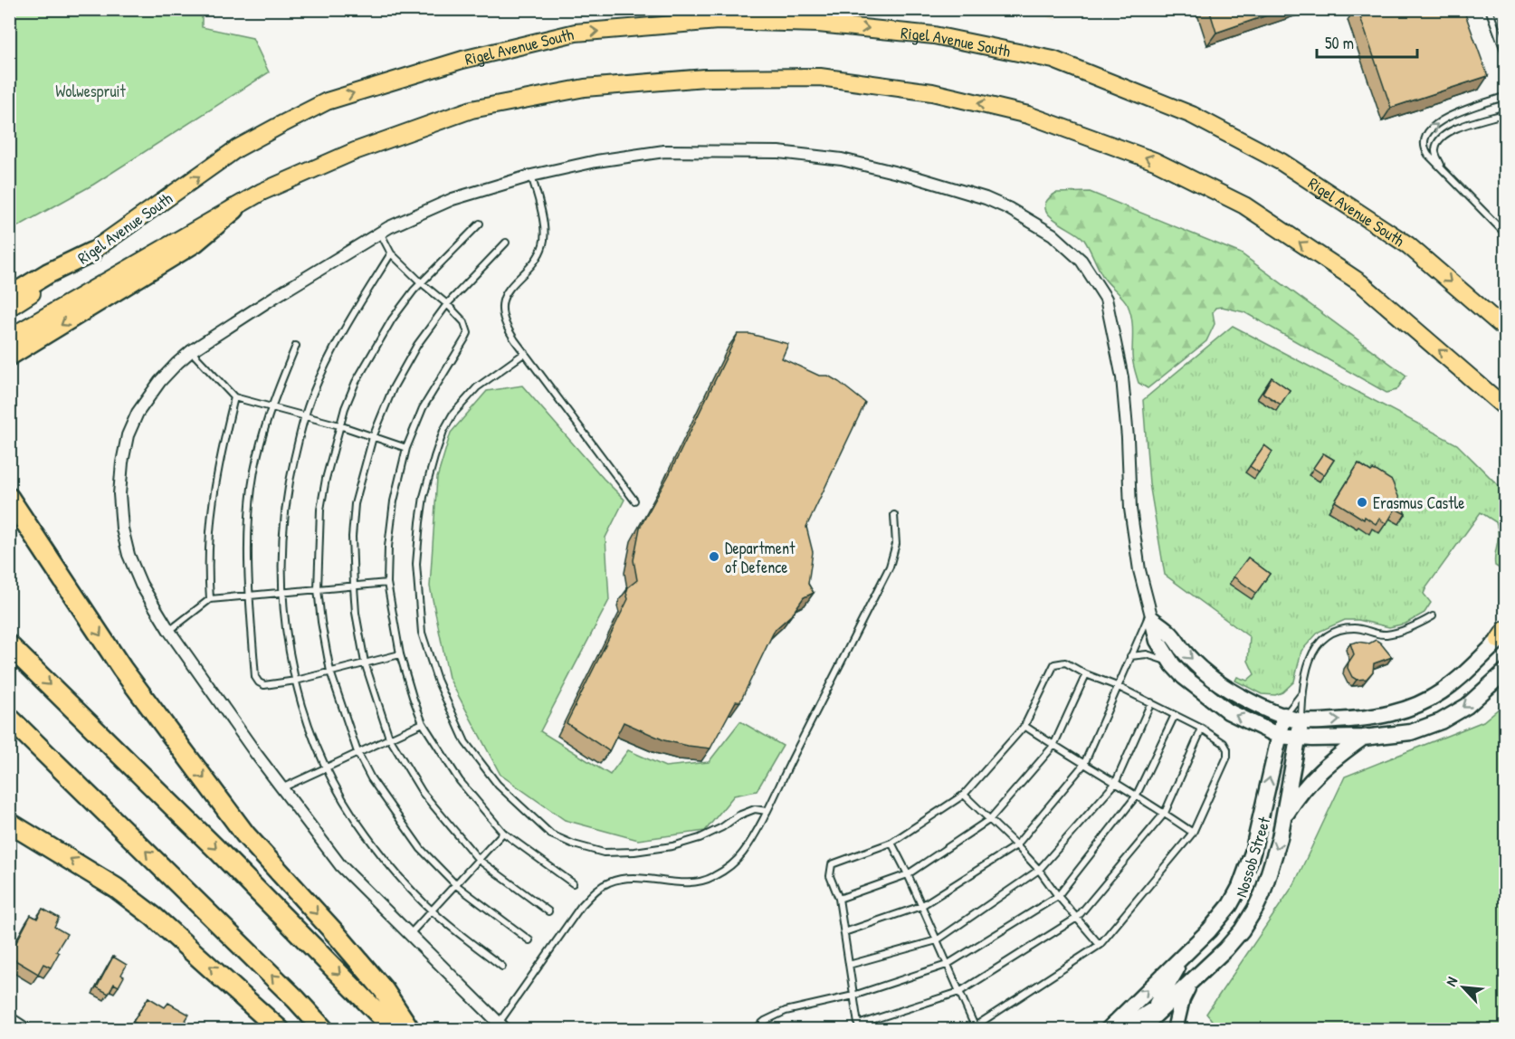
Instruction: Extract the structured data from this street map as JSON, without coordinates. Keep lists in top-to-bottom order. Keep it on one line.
{"streets":{"main road":["Rigel Avenue South"],"street":["Nossob Street"]},"parks":["Wolwespruit"],"places":["Erasmus Castle","Department of Defence"],"scale_bar":"50 m","north":"top left"}
